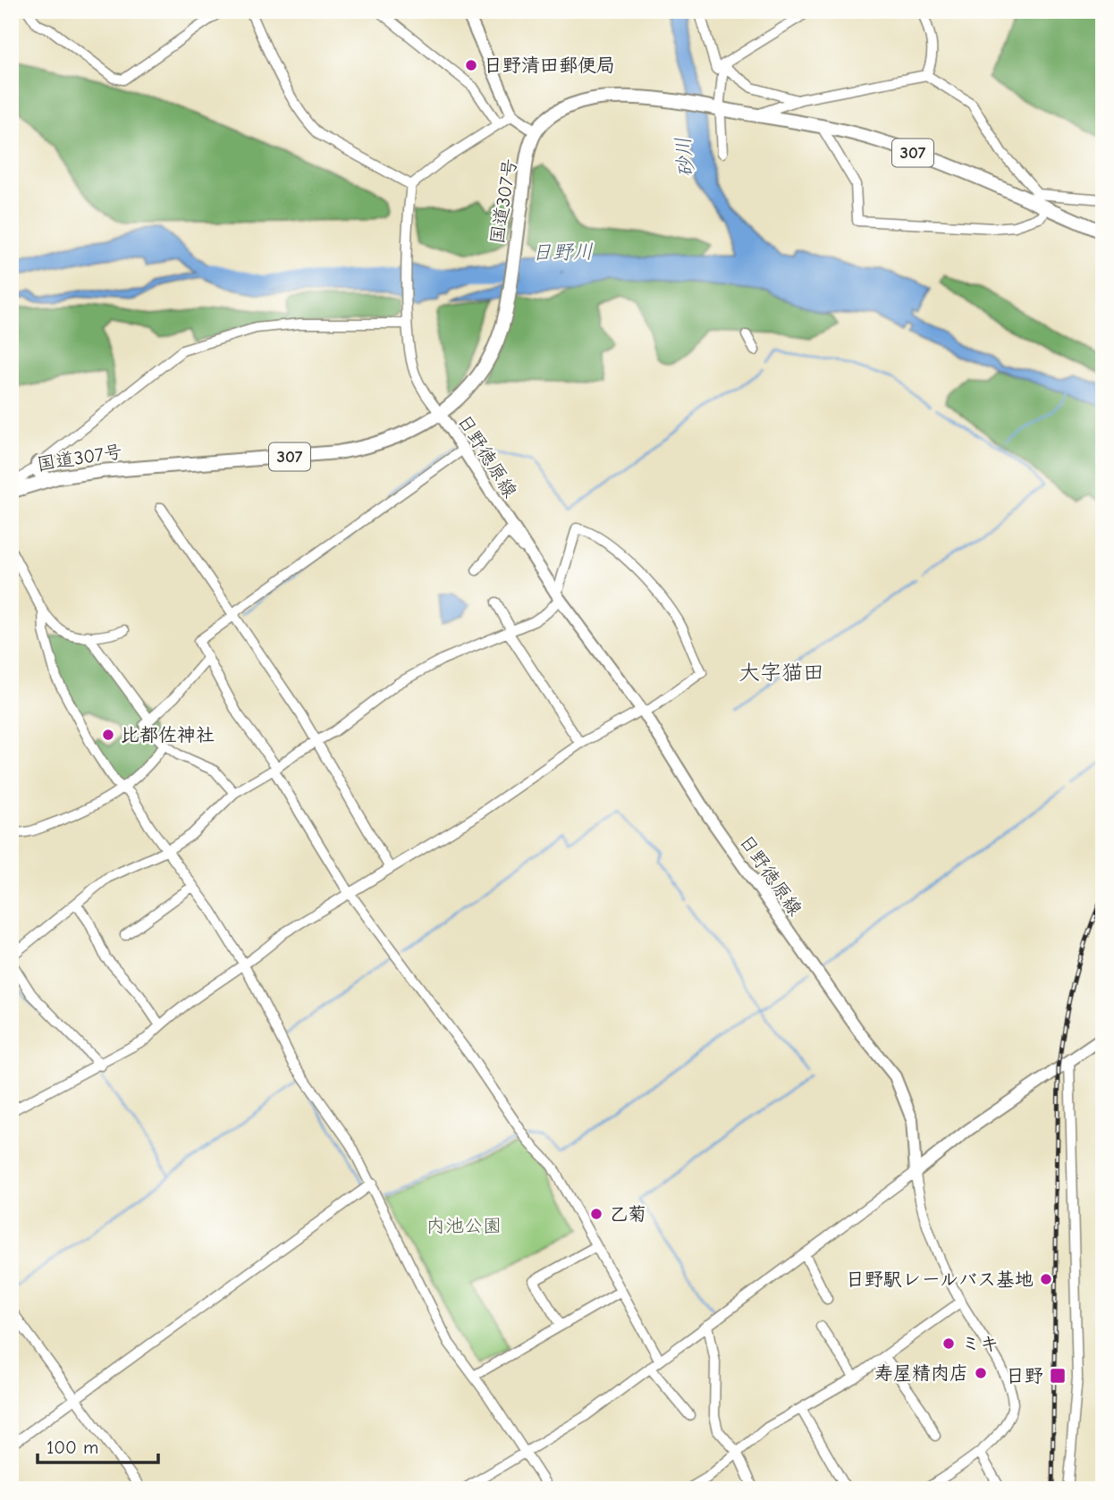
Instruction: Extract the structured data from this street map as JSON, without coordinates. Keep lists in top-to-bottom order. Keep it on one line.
{"streets":{"highway":["307","国道307号"],"main road":["日野徳原線"]},"crossings":[["307","国道307号"],["国道307号","日野徳原線"]],"districts":["大字猫田"],"water":["砂川","日野川"],"parks":["内池公園"],"places":{"other":["日野清田郵便局","比都佐神社","乙菊","日野駅レールバス基地","ミキ","寿屋精肉店"],"transit":["日野"]},"scale_bar":"100 m"}
